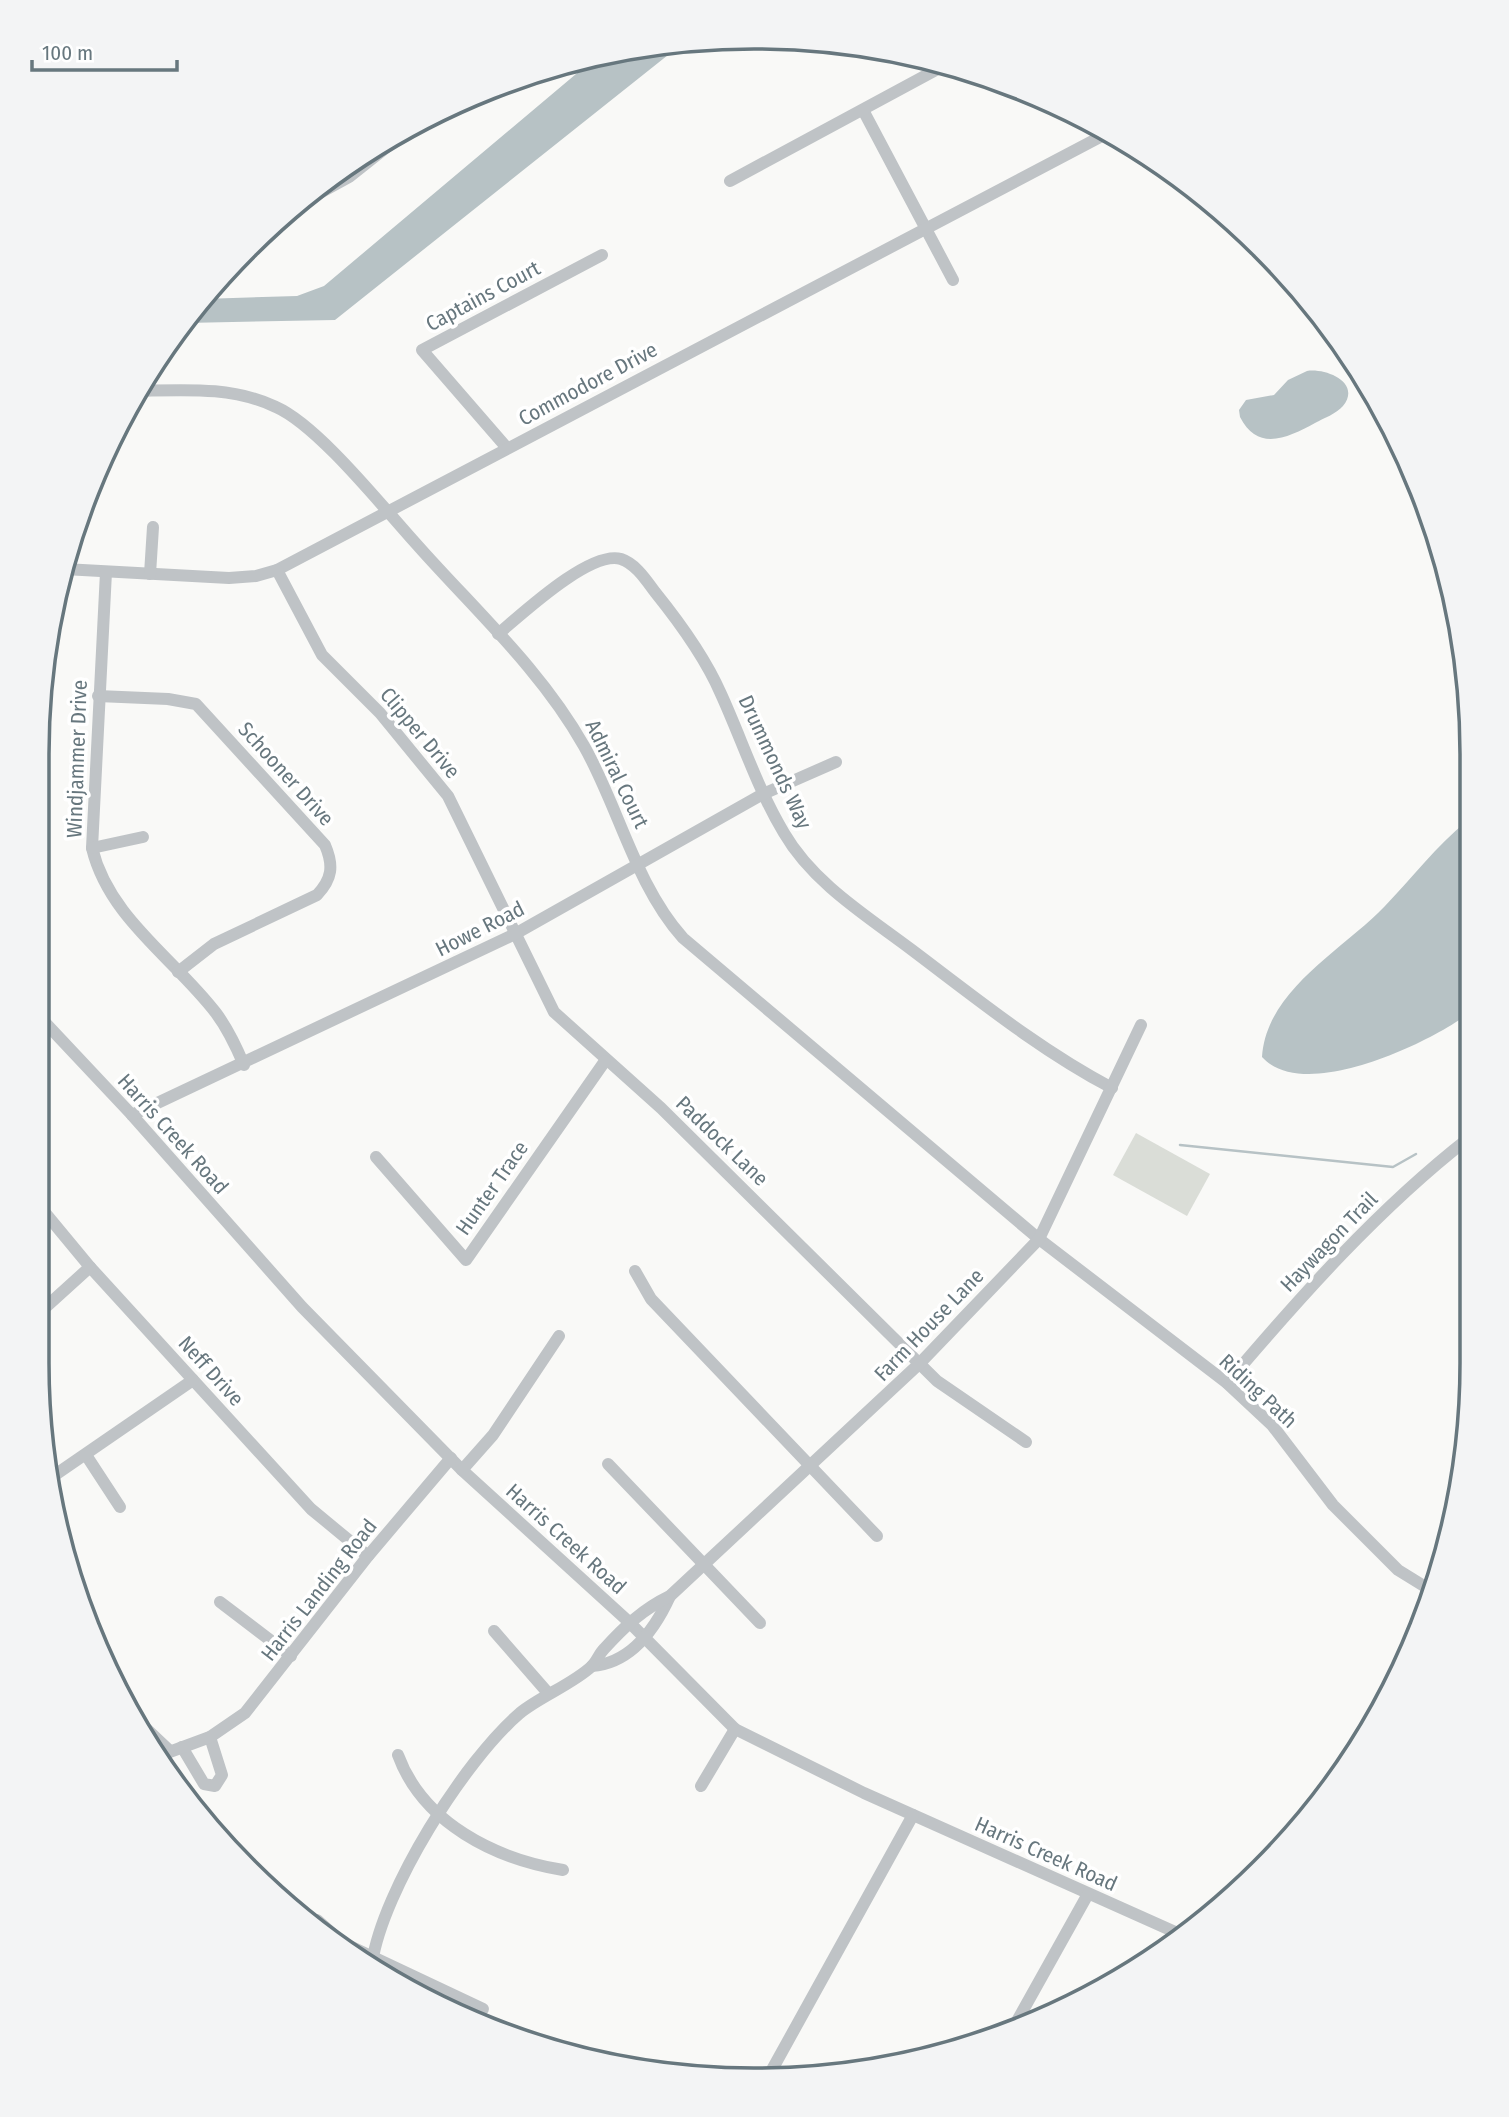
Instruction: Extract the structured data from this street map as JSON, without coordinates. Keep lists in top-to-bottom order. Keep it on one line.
{"streets":{"street":["Captains Court","Commodore Drive","Clipper Drive","Windjammer Drive","Drummonds Way","Schooner Drive","Admiral Court","Howe Road","Harris Creek Road","Paddock Lane","Hunter Trace","Haywagon Trail","Farm House Lane","Neff Drive","Riding Path","Harris Landing Road"]},"crossings":[["Captains Court","Commodore Drive"],["Commodore Drive","Clipper Drive"],["Commodore Drive","Windjammer Drive"],["Commodore Drive","Admiral Court"],["Clipper Drive","Howe Road"],["Clipper Drive","Paddock Lane"],["Windjammer Drive","Schooner Drive"],["Windjammer Drive","Howe Road"],["Drummonds Way","Admiral Court"],["Drummonds Way","Howe Road"],["Drummonds Way","Farm House Lane"],["Admiral Court","Howe Road"],["Admiral Court","Farm House Lane"],["Admiral Court","Riding Path"],["Howe Road","Harris Creek Road"],["Howe Road","Paddock Lane"],["Harris Creek Road","Farm House Lane"],["Harris Creek Road","Harris Landing Road"],["Paddock Lane","Hunter Trace"],["Paddock Lane","Farm House Lane"],["Haywagon Trail","Riding Path"],["Farm House Lane","Riding Path"],["Neff Drive","Harris Landing Road"]],"scale_bar":"100 m"}
